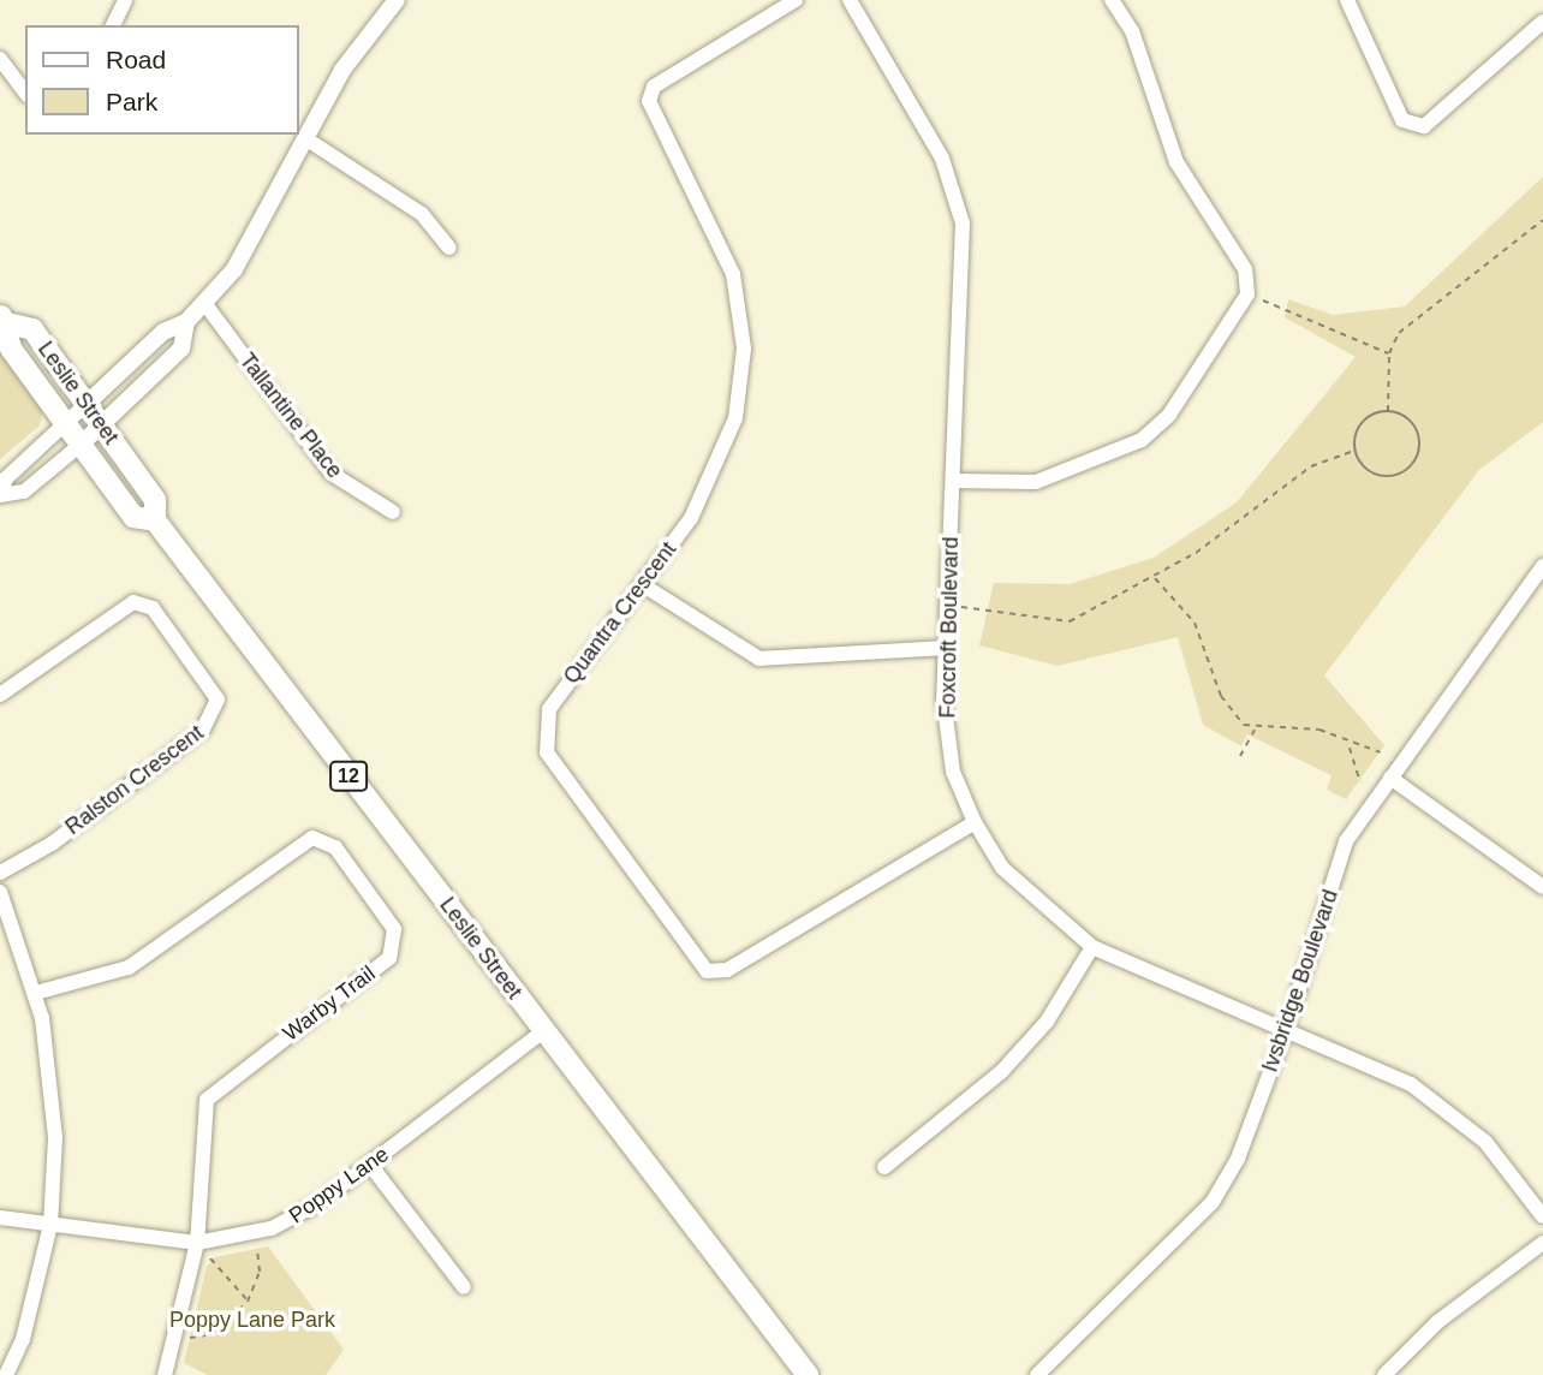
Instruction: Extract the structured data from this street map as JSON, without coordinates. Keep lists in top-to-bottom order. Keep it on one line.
{"streets":{"main road":["Leslie Street","12"],"street":["Tallantine Place","Quantra Crescent","Foxcroft Boulevard","Ralston Crescent","Ivsbridge Boulevard","Warby Trail","Poppy Lane"]},"crossings":[["Leslie Street","Poppy Lane"],["Quantra Crescent","Foxcroft Boulevard"],["Foxcroft Boulevard","Ivsbridge Boulevard"],["Warby Trail","Poppy Lane"]],"parks":["Poppy Lane Park"],"legend":["Road","Park"]}
